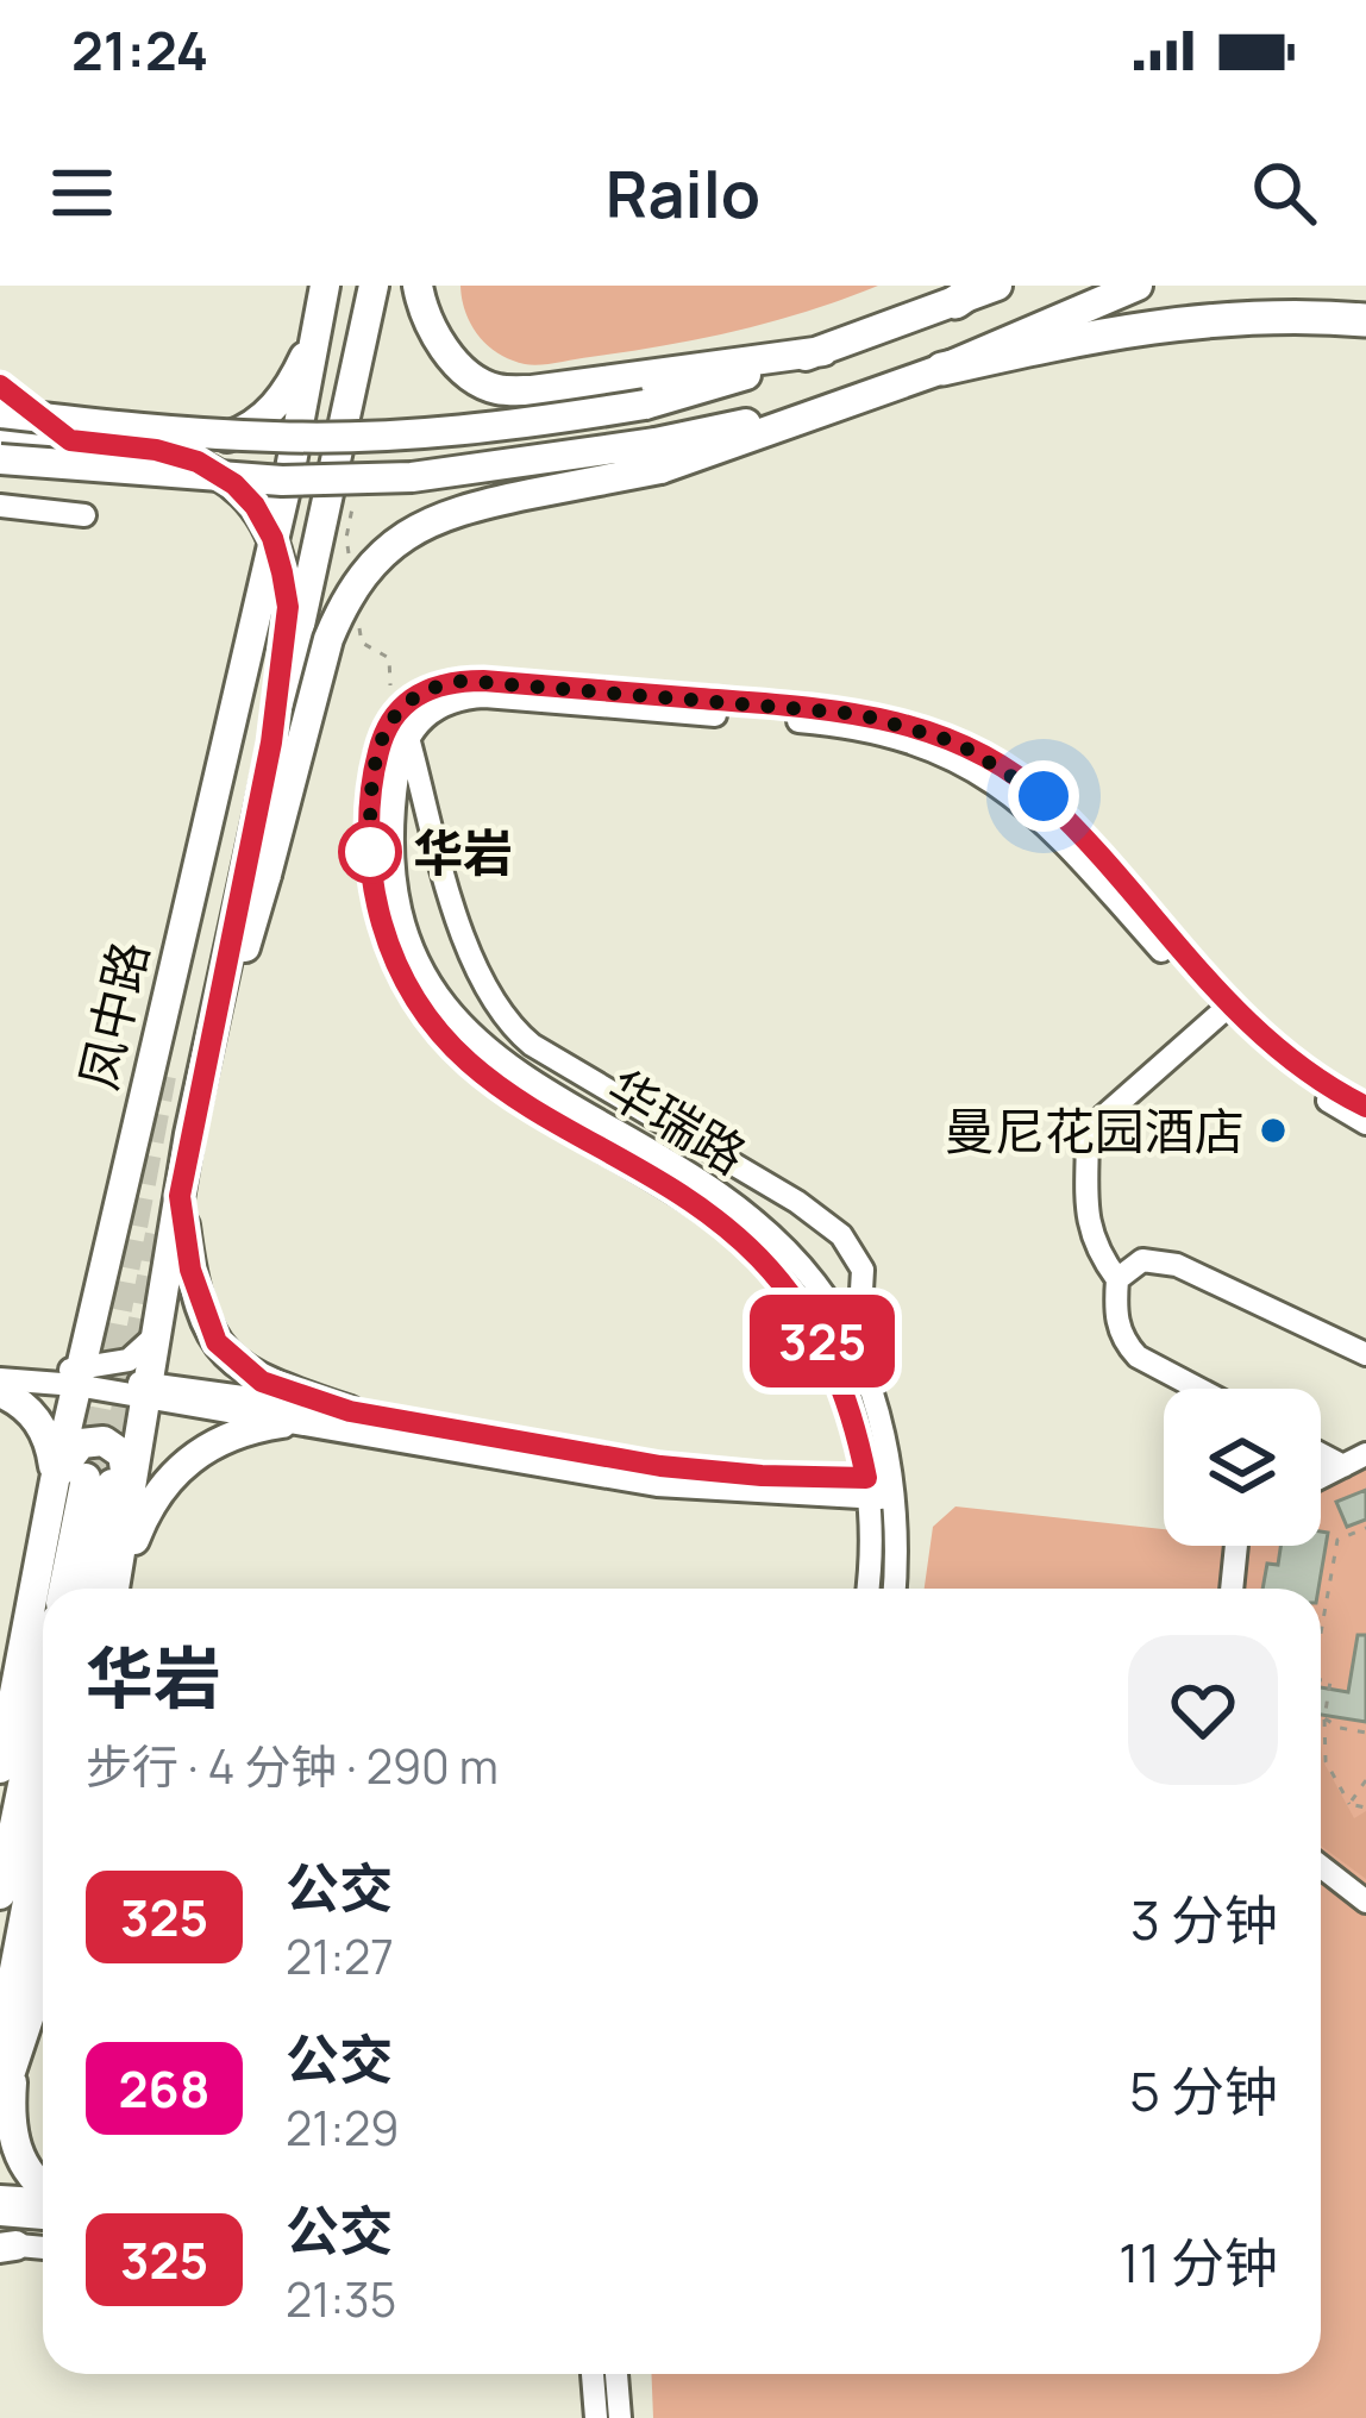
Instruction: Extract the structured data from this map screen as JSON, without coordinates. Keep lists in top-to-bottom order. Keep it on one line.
{"streets":{"main road":["凤中路"],"street":["华瑞路"]},"places":["华岩","曼尼花园酒店"],"lines":["bus line 325"],"page":{"status":"21:24","header":"Railo","on_map":"325","heading":["华岩","步行 · 4 分钟 · 290 m"],"list":[{"mark":"325","name":"公交","note":"21:27","value":"3 分钟"},{"mark":"268","name":"公交","note":"21:29","value":"5 分钟"},{"mark":"325","name":"公交","note":"21:35","value":"11 分钟"}]}}
